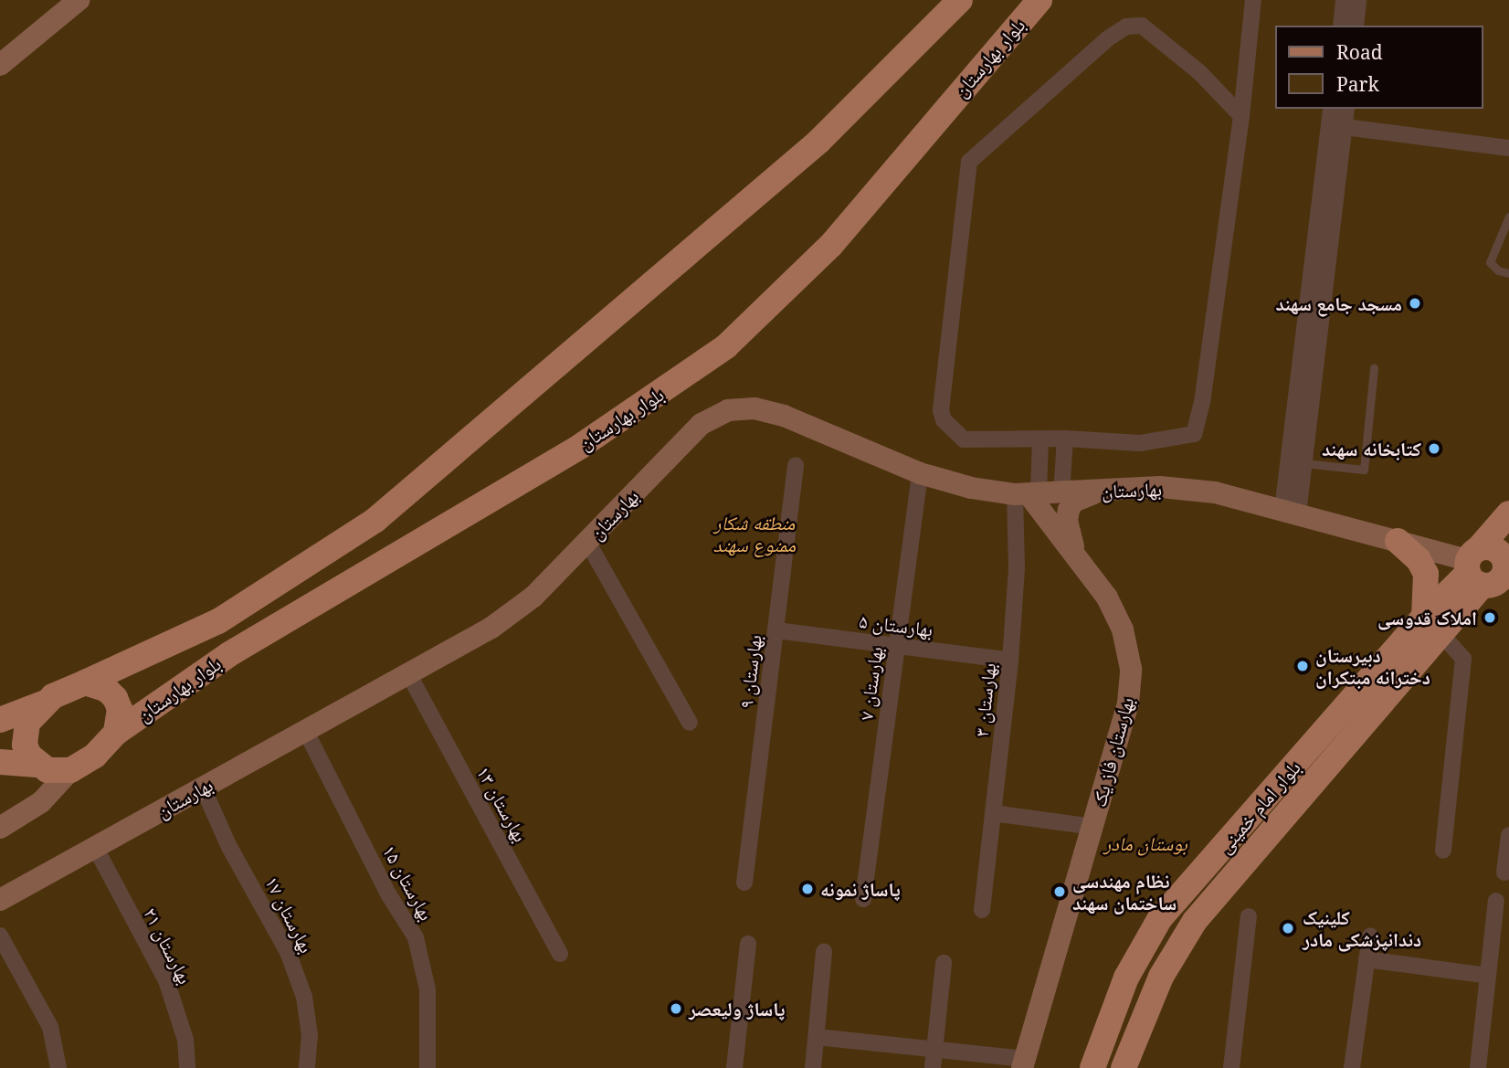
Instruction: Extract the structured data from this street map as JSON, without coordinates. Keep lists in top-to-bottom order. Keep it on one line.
{"streets":{"main road":["بلوار بهارستان","بلوار امام خمینی"],"street":["بهارستان","بهارستان ۵","بهارستان ۹","بهارستان ۷","بهارستان ۳","بهارستان فاز یک","بهارستان ۱۳","بهارستان ۱۵","بهارستان ۱۷","بهارستان ۲۱"]},"crossings":[["بهارستان","بهارستان ۷"],["بهارستان","بهارستان ۳"],["بهارستان","بهارستان فاز یک"],["بهارستان","بهارستان ۱۳"],["بهارستان","بلوار امام خمینی"],["بهارستان","بهارستان ۱۵"],["بهارستان","بهارستان ۱۷"],["بهارستان","بهارستان ۲۱"],["بهارستان ۵","بهارستان ۹"],["بهارستان ۵","بهارستان ۷"],["بهارستان ۵","بهارستان ۳"],["بهارستان ۳","بهارستان فاز یک"]],"parks":["منطقه شکار ممنوع سهند","بوستان مادر"],"places":["مسجد جامع سهند","کتابخانه سهند","املاک قدوسی","دبیرستان دخترانه مبتکران","پاساژ نمونه","نظام مهندسی ساختمان سهند","کلینیک دندانپزشکی مادر","پاساژ ولیعصر"],"legend":["Road","Park"]}
